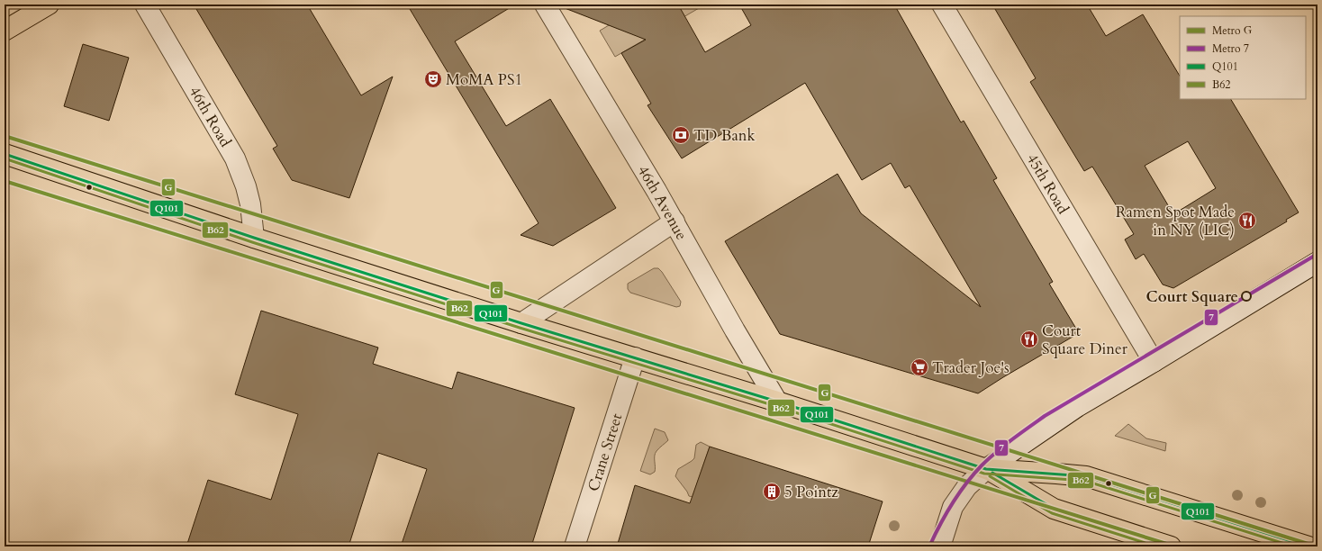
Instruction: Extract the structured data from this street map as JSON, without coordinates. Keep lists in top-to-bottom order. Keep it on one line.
{"streets":{"street":["46th Road","45th Road","46th Avenue","Crane Street"]},"places":{"theatre":["MoMA PS1"],"bank":["TD Bank"],"restaurant":["Ramen Spot Made in NY (LIC)","Court Square Diner"],"other":["Court Square"],"supermarket":["Trader Joe's"],"building":["5 Pointz"]},"lines":["metro line G","transit line Q101","transit line B62","metro line 7"],"legend":["Metro G","Metro 7","Q101","B62"]}
